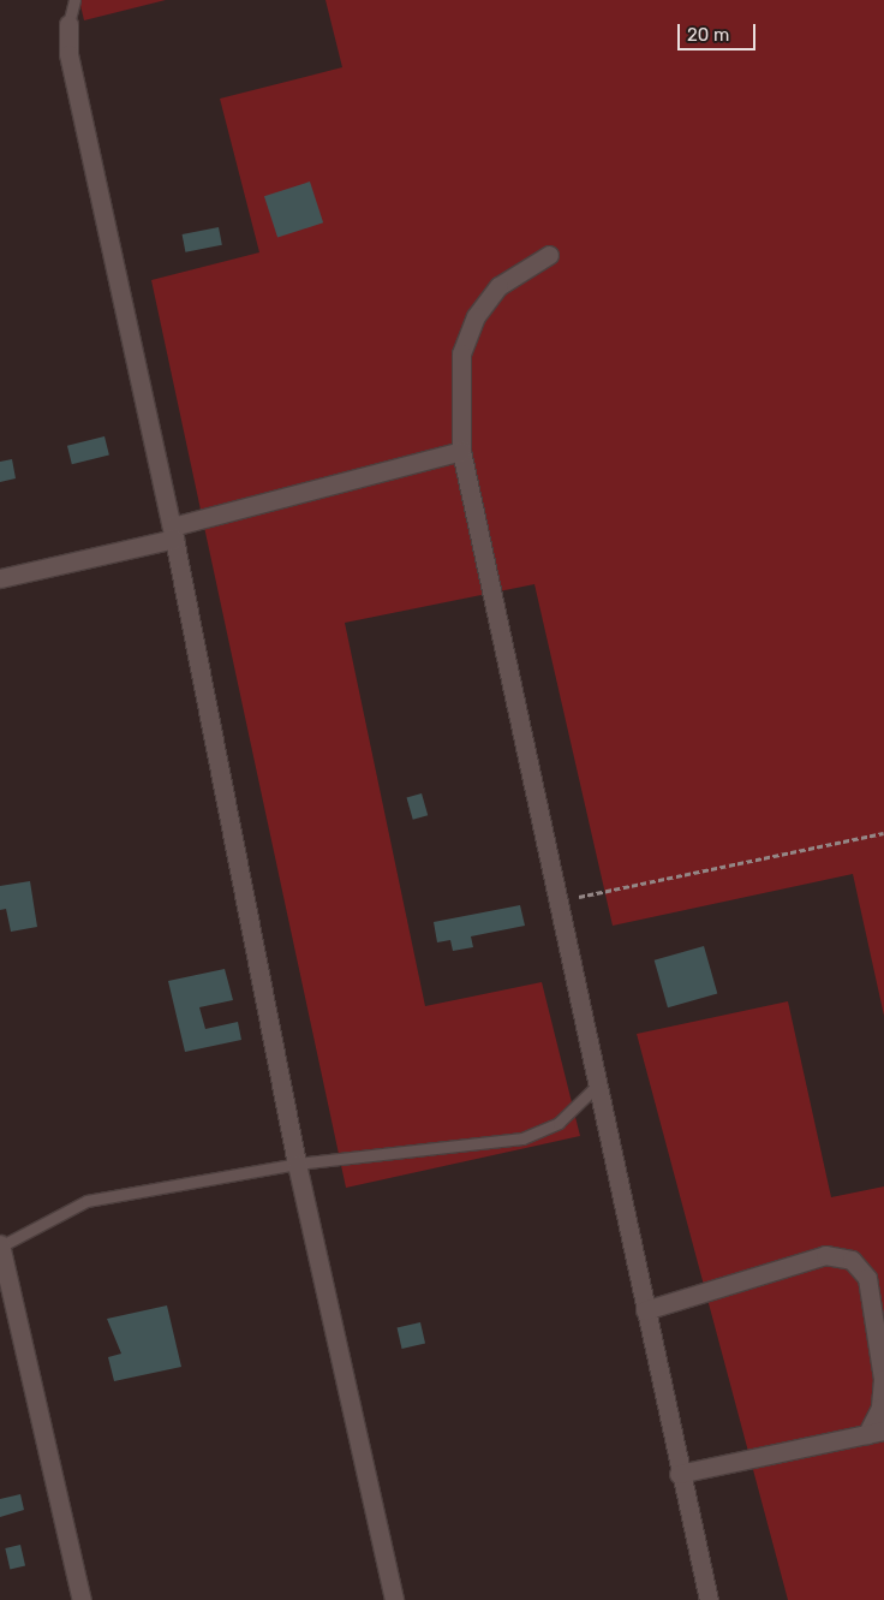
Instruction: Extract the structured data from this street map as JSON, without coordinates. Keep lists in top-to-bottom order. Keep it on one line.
{"scale_bar":"20 m"}
